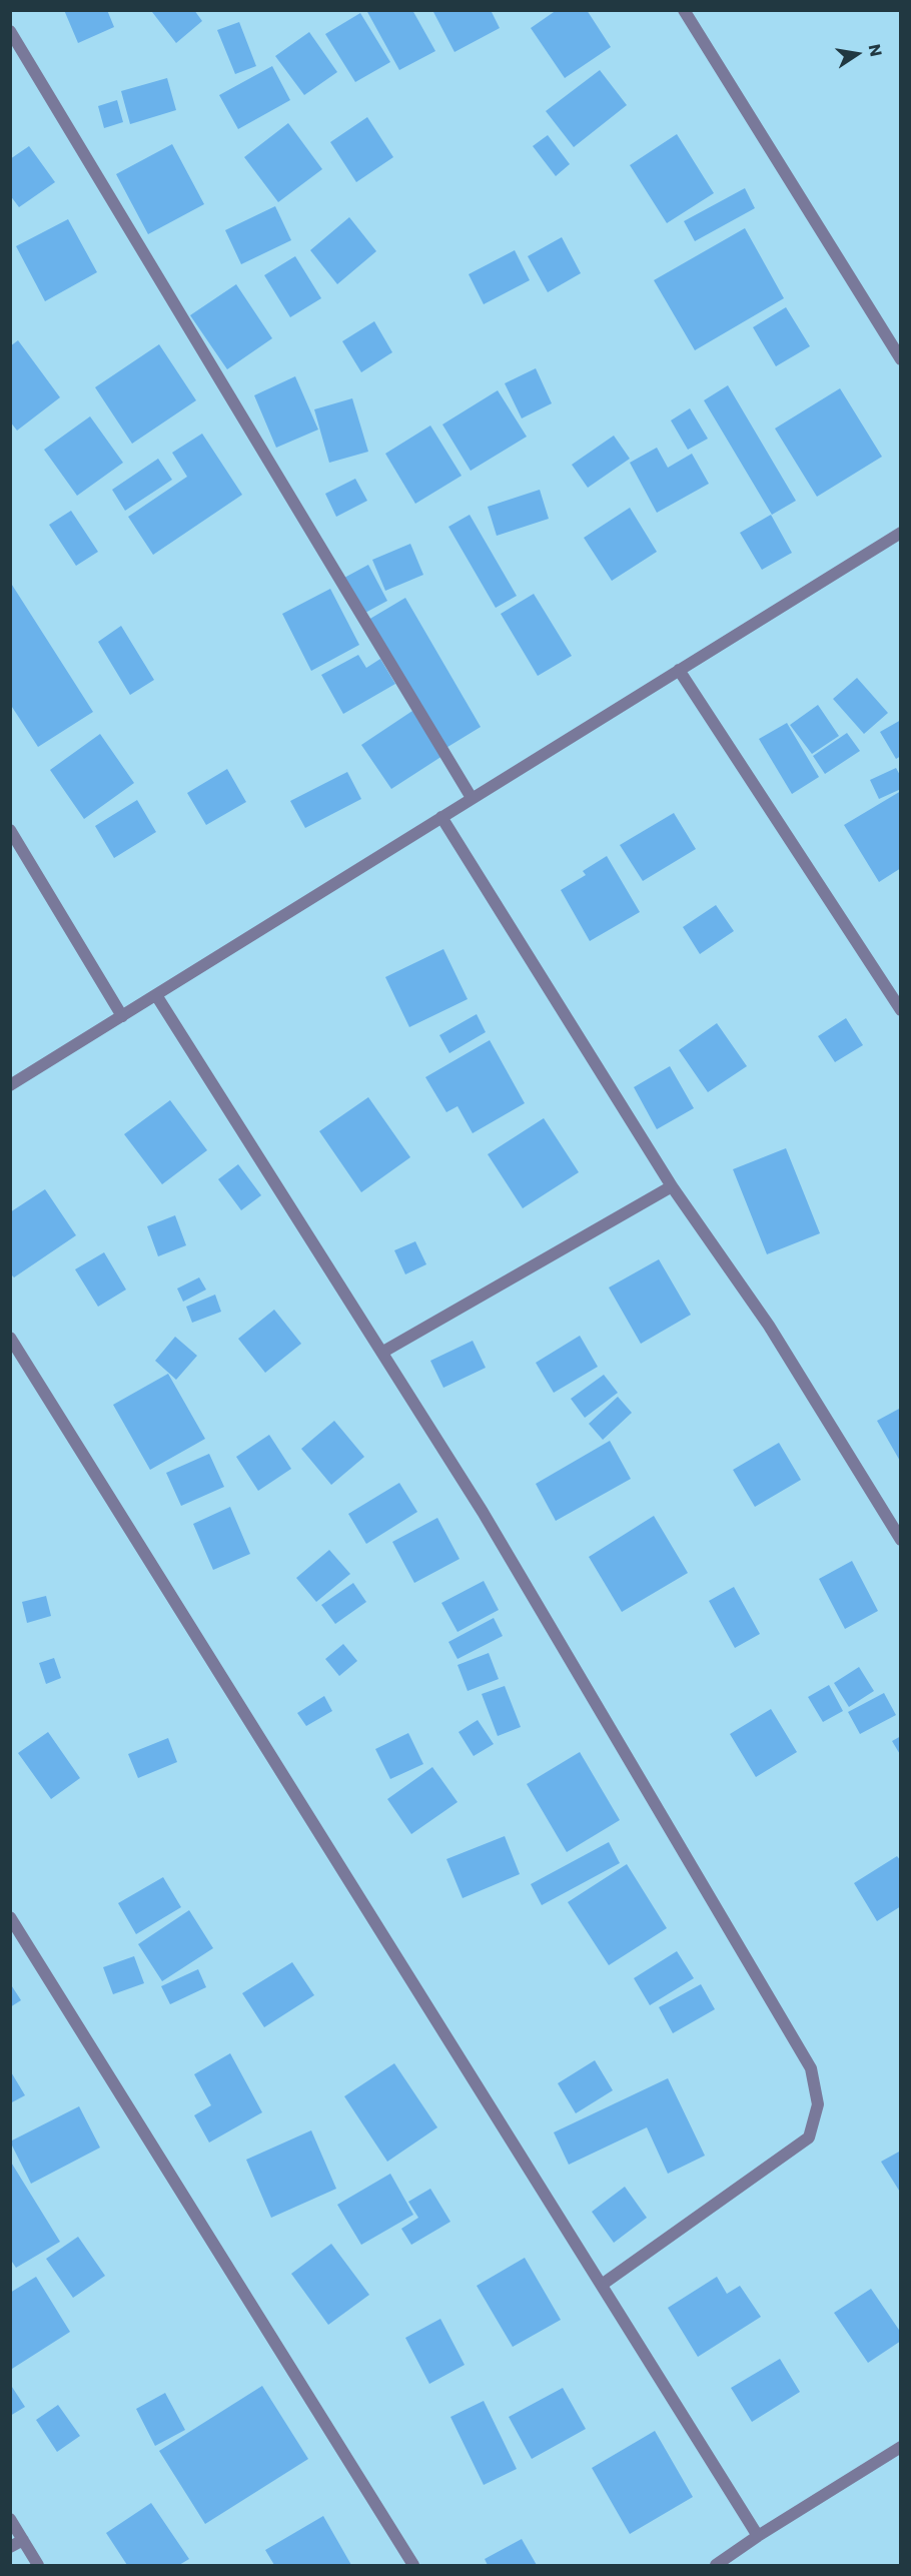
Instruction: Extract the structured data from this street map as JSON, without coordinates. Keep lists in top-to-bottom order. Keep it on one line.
{"north":"right"}
